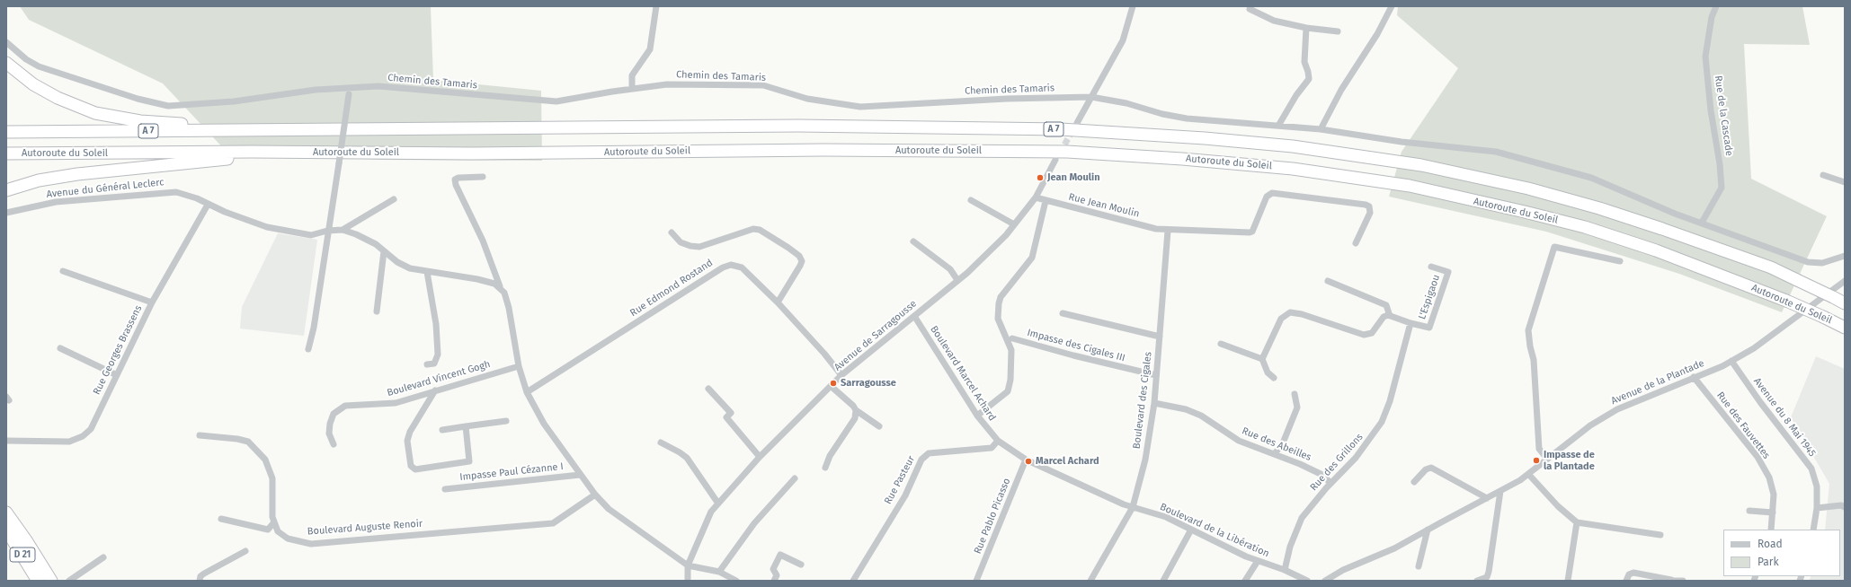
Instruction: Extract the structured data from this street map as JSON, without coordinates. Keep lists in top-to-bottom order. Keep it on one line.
{"streets":{"highway":["A 7","Autoroute du Soleil","D 21"],"street":["Chemin des Tamaris","Rue de la Cascade","Avenue du Général Leclerc","Rue Jean Moulin","Rue Edmond Rostand","L'Espigaou","Avenue de Sarragousse","Impasse des Cigales III","Rue Georges Brassens","Boulevard Marcel Achard","Boulevard Vincent Gogh","Avenue de la Plantade","Boulevard des Cigales","Avenue du 8 Mai 1945","Rue des Fauvettes","Rue des Abeilles","Rue des Grillons","Impasse Paul Cézanne I","Rue Pasteur","Rue Pablo Picasso","Boulevard Auguste Renoir","Boulevard de la Libération"]},"crossings":[["Chemin des Tamaris","Rue de la Cascade"],["Avenue du Général Leclerc","Rue Georges Brassens"],["Rue Jean Moulin","Avenue de Sarragousse"],["Rue Jean Moulin","Boulevard des Cigales"],["Rue Edmond Rostand","Avenue de Sarragousse"],["L'Espigaou","Rue des Grillons"],["Avenue de Sarragousse","Boulevard Marcel Achard"],["Impasse des Cigales III","Boulevard des Cigales"],["Boulevard Marcel Achard","Boulevard des Cigales"],["Boulevard Marcel Achard","Rue Pasteur"],["Boulevard Marcel Achard","Rue Pablo Picasso"],["Boulevard Marcel Achard","Boulevard de la Libération"],["Avenue de la Plantade","Avenue du 8 Mai 1945"],["Avenue de la Plantade","Rue des Fauvettes"],["Boulevard des Cigales","Rue des Abeilles"],["Boulevard des Cigales","Boulevard de la Libération"],["Rue des Abeilles","Rue des Grillons"],["Rue des Grillons","Boulevard de la Libération"]],"places":["Jean Moulin","Sarragousse","Impasse de la Plantade","Marcel Achard"],"legend":["Road","Park"]}
